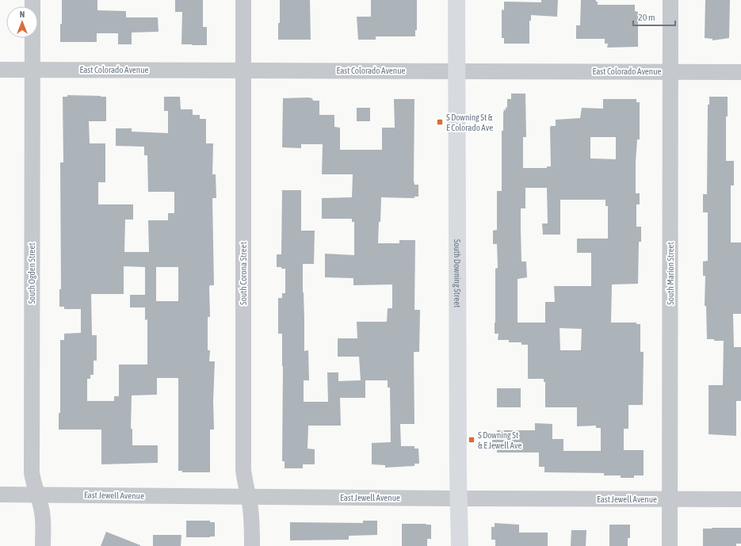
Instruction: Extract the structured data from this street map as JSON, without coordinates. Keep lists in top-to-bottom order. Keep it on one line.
{"streets":{"main road":["South Downing Street"],"street":["East Colorado Avenue","South Ogden Street","South Corona Street","South Marion Street","East Jewell Avenue"]},"crossings":[["East Colorado Avenue","South Ogden Street"],["East Colorado Avenue","South Corona Street"],["East Colorado Avenue","South Downing Street"],["East Colorado Avenue","South Marion Street"],["South Ogden Street","East Jewell Avenue"],["South Corona Street","East Jewell Avenue"],["South Downing Street","East Jewell Avenue"],["South Marion Street","East Jewell Avenue"]],"places":{"transit":["S Downing St & E Colorado Ave","S Downing St & E Jewell Ave"]},"scale_bar":"20 m","north":"top"}
